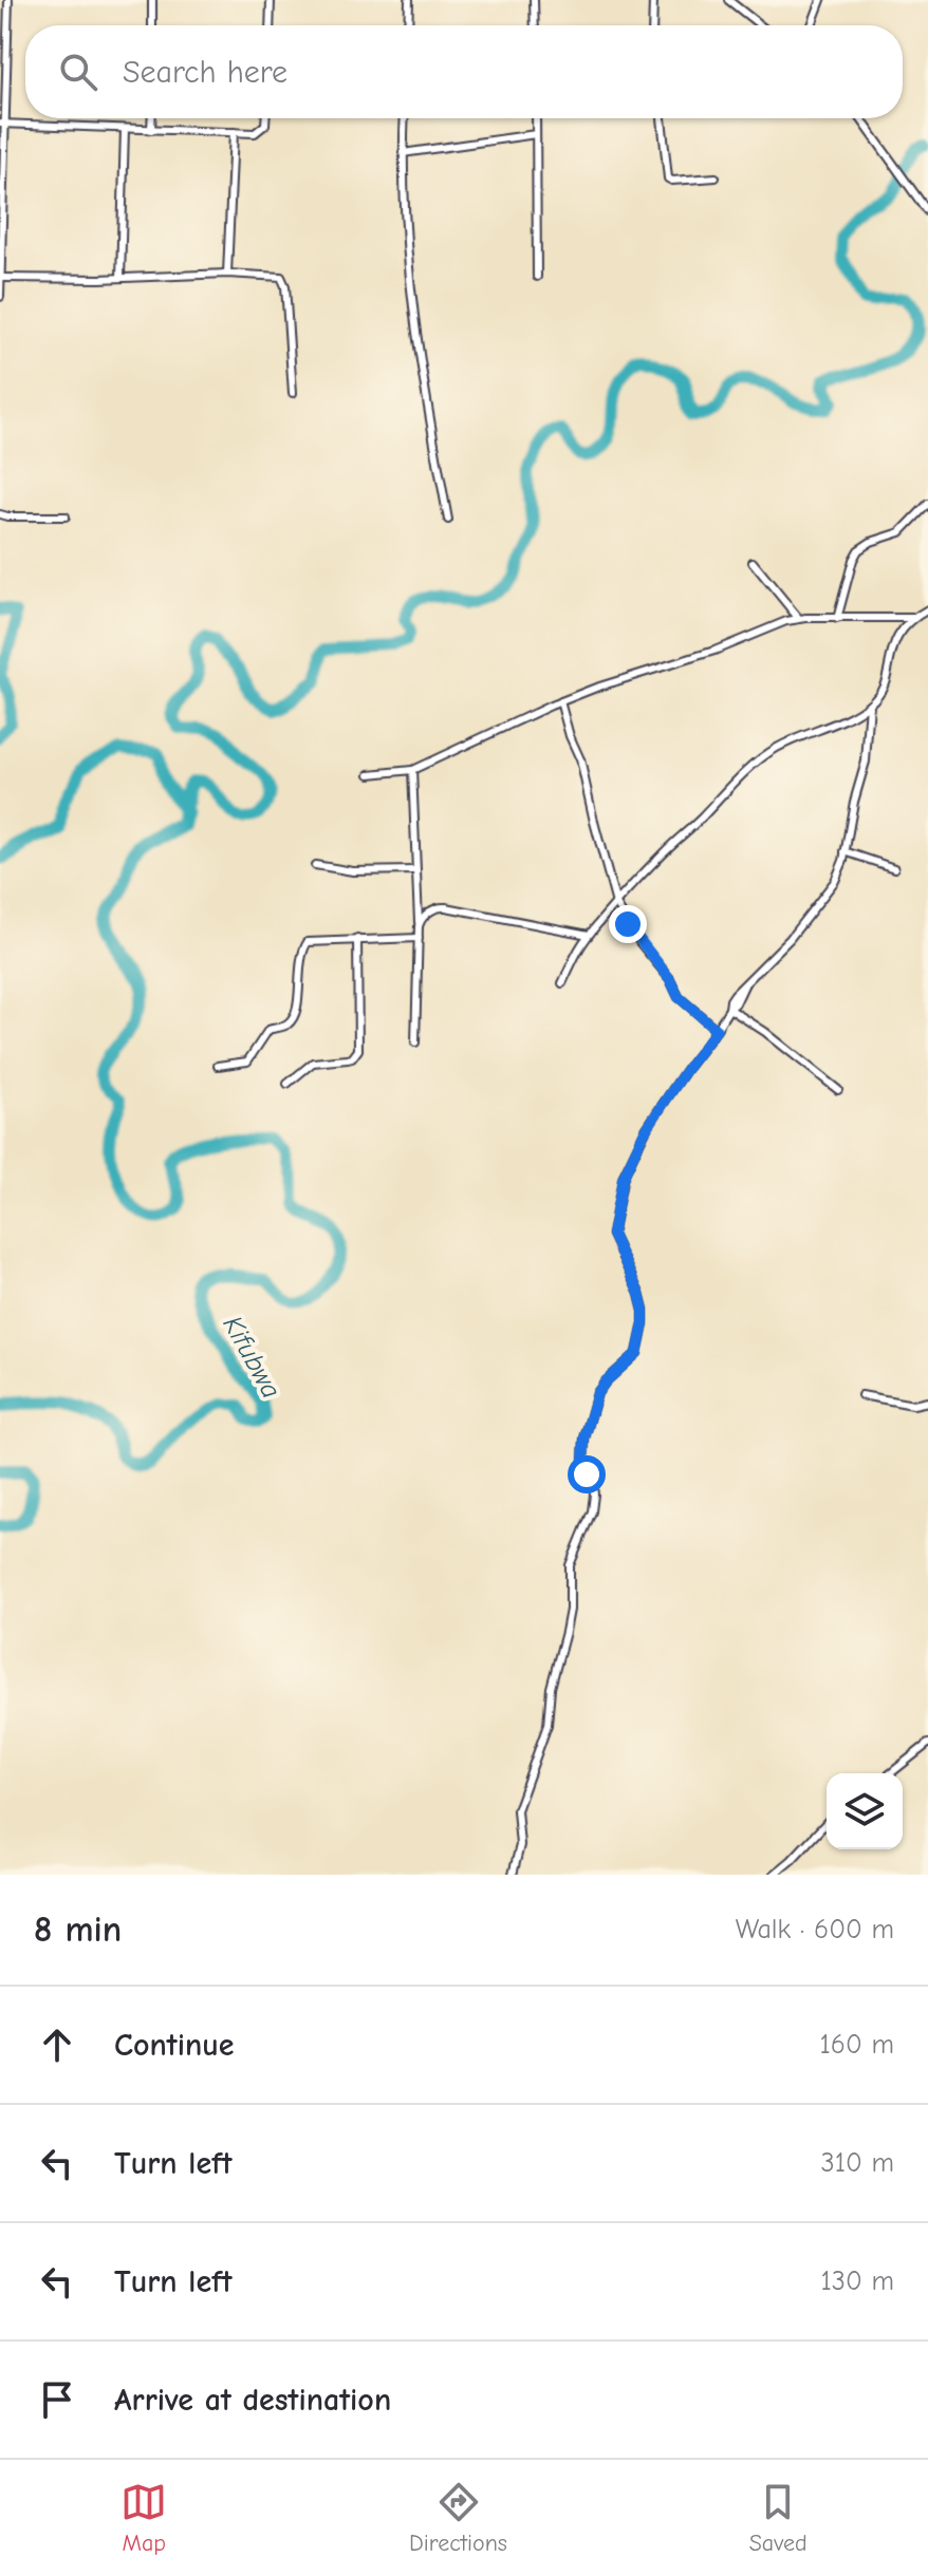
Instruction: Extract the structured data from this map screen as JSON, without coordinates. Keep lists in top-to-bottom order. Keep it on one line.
{"water":["Kifubwa"],"page":{"search":"Search here","heading":["8 min","Walk · 600 m"],"list":[["Continue","160 m"],["Turn left","310 m"],["Turn left","130 m"],"Arrive at destination"],"nav":["Map","Directions","Saved"]}}
